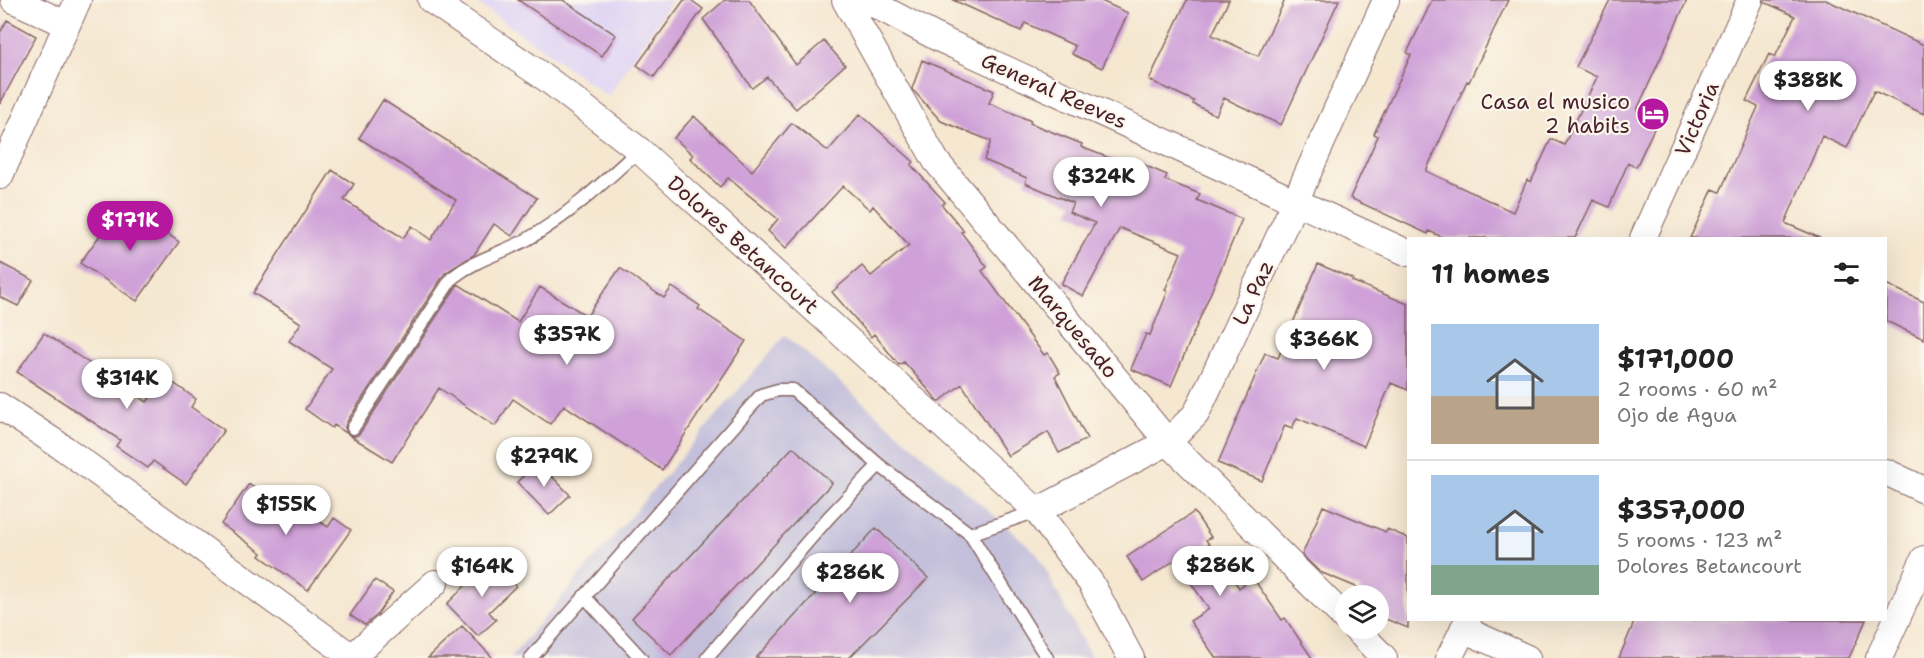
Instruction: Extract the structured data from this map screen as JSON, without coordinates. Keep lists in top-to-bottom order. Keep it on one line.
{"streets":{"street":["General Reeves","Victoria","Dolores Betancourt","La Paz","Marquesado"]},"crossings":[["General Reeves","La Paz"],["Dolores Betancourt","La Paz"],["La Paz","Marquesado"]],"places":{"hotel":["Casa el musico 2 habits"]},"page":{"price":["$388K","$324K","$171K","$357K","$366K","$314K","$279K","$155K","$286K","$164K","$286K"],"heading":"11 homes","list":[{"name":"$171,000","note":"2 rooms · 60 m² · Ojo de Agua"},{"name":"$357,000","note":"5 rooms · 123 m² · Dolores Betancourt"}]}}
